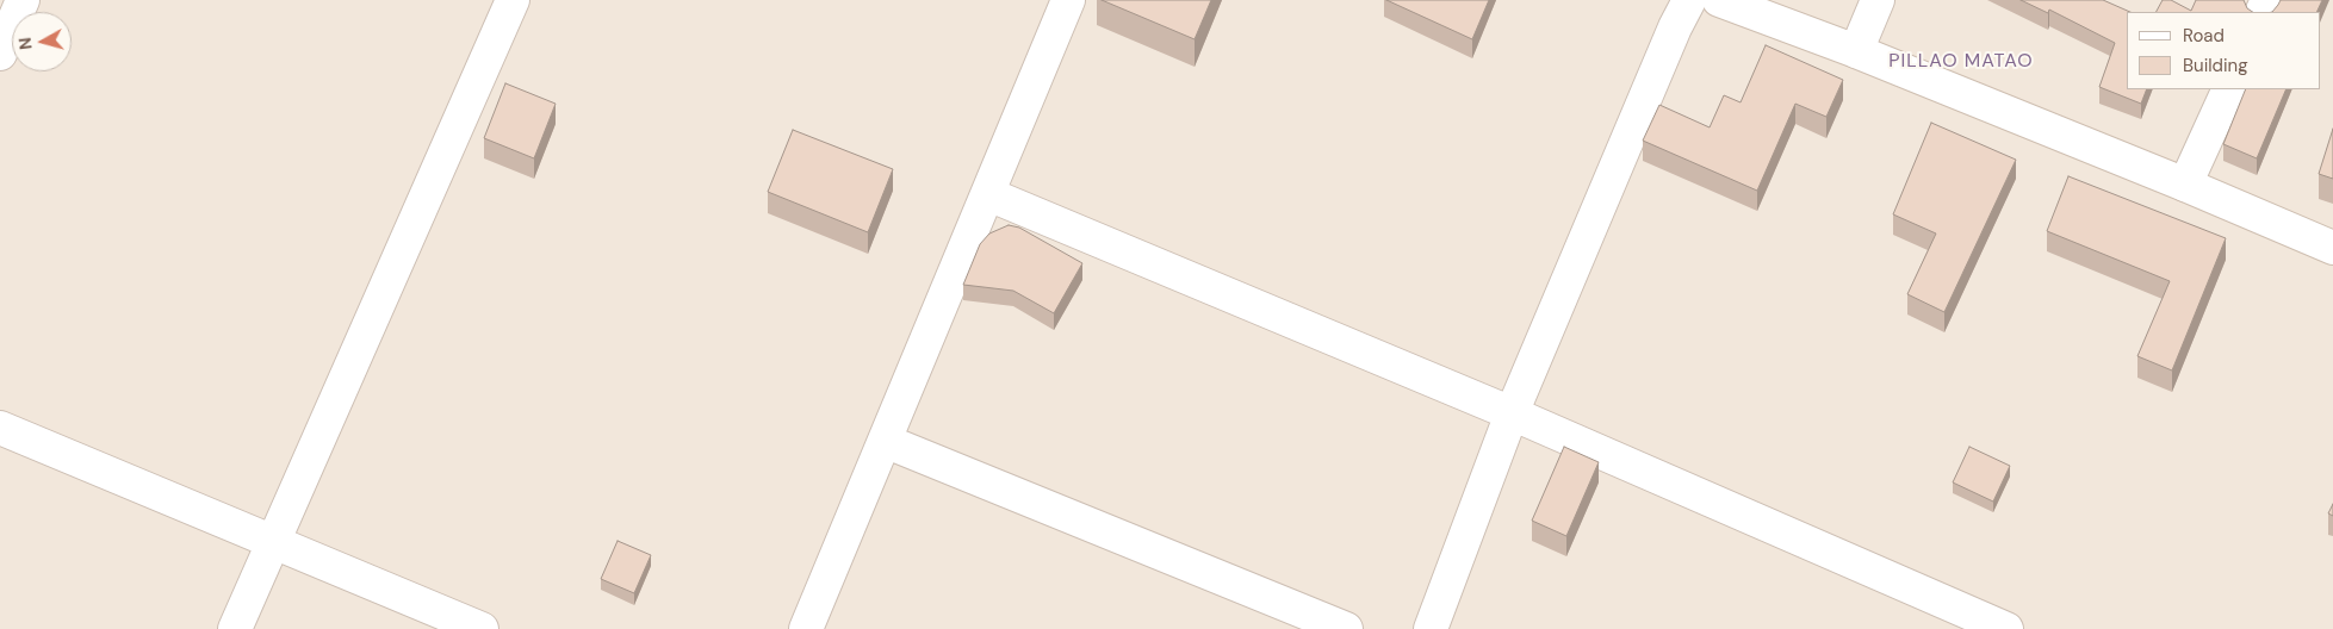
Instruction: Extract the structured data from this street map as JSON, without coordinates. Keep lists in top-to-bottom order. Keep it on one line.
{"districts":["PILLAO MATAO"],"legend":["Road","Building"],"north":"left"}
